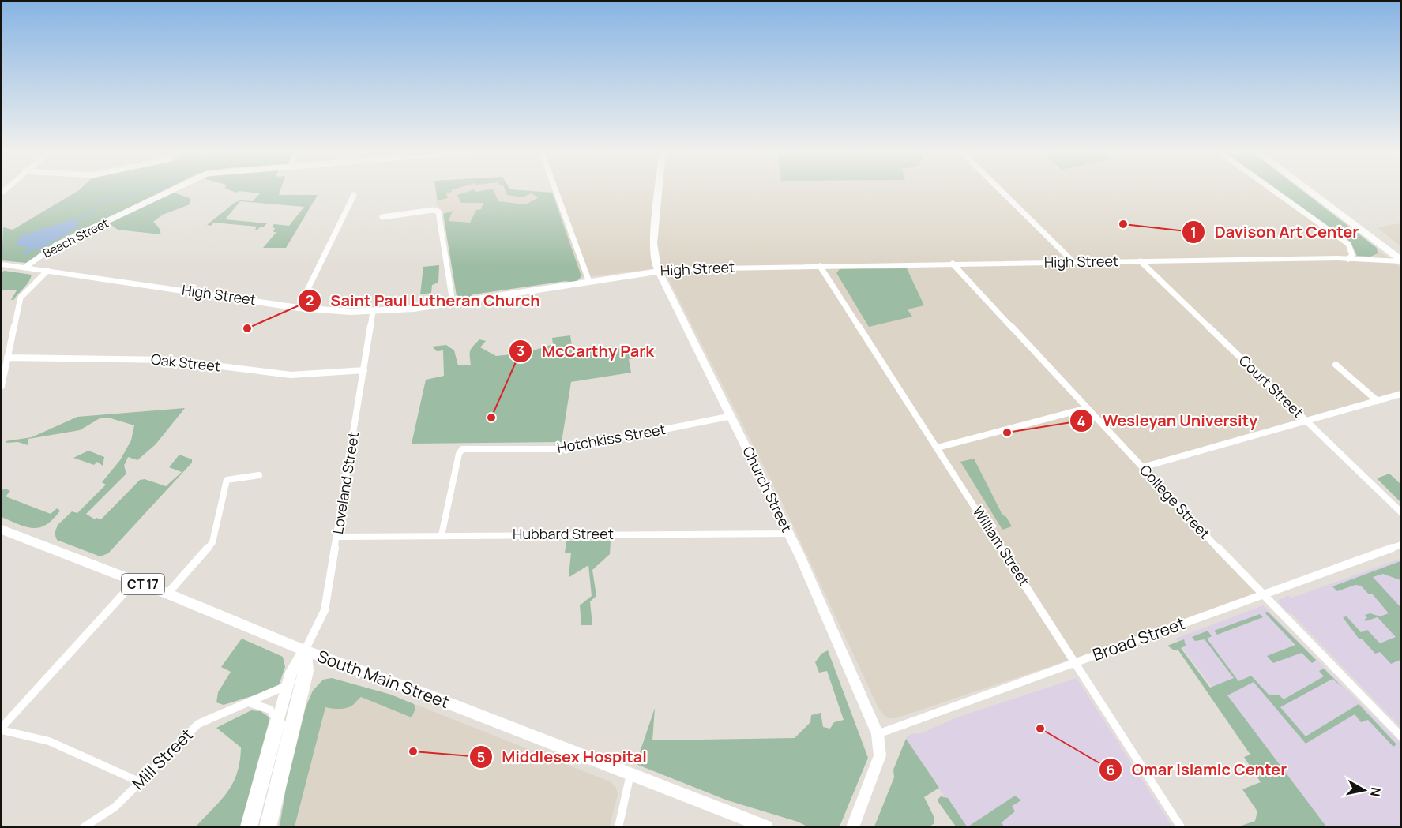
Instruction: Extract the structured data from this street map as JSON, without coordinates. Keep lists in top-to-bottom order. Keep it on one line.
{"streets":{"street":["Beach Street","High Street","Oak Street","Court Street","Hotchkiss Street","Loveland Street","Church Street","College Street","Hubbard Street","William Street","CT 17","Broad Street","South Main Street","Mill Street"]},"crossings":[["Beach Street","High Street"],["High Street","Court Street"],["High Street","Loveland Street"],["High Street","Church Street"],["High Street","College Street"],["High Street","William Street"],["Oak Street","Loveland Street"],["Hotchkiss Street","Church Street"],["Hotchkiss Street","Hubbard Street"],["Loveland Street","Hubbard Street"],["Loveland Street","South Main Street"],["Church Street","Hubbard Street"],["Church Street","Broad Street"],["College Street","Broad Street"],["William Street","Broad Street"]],"places":["Davison Art Center","Saint Paul Lutheran Church","McCarthy Park","Wesleyan University","Omar Islamic Center","Middlesex Hospital"],"north":"right"}
